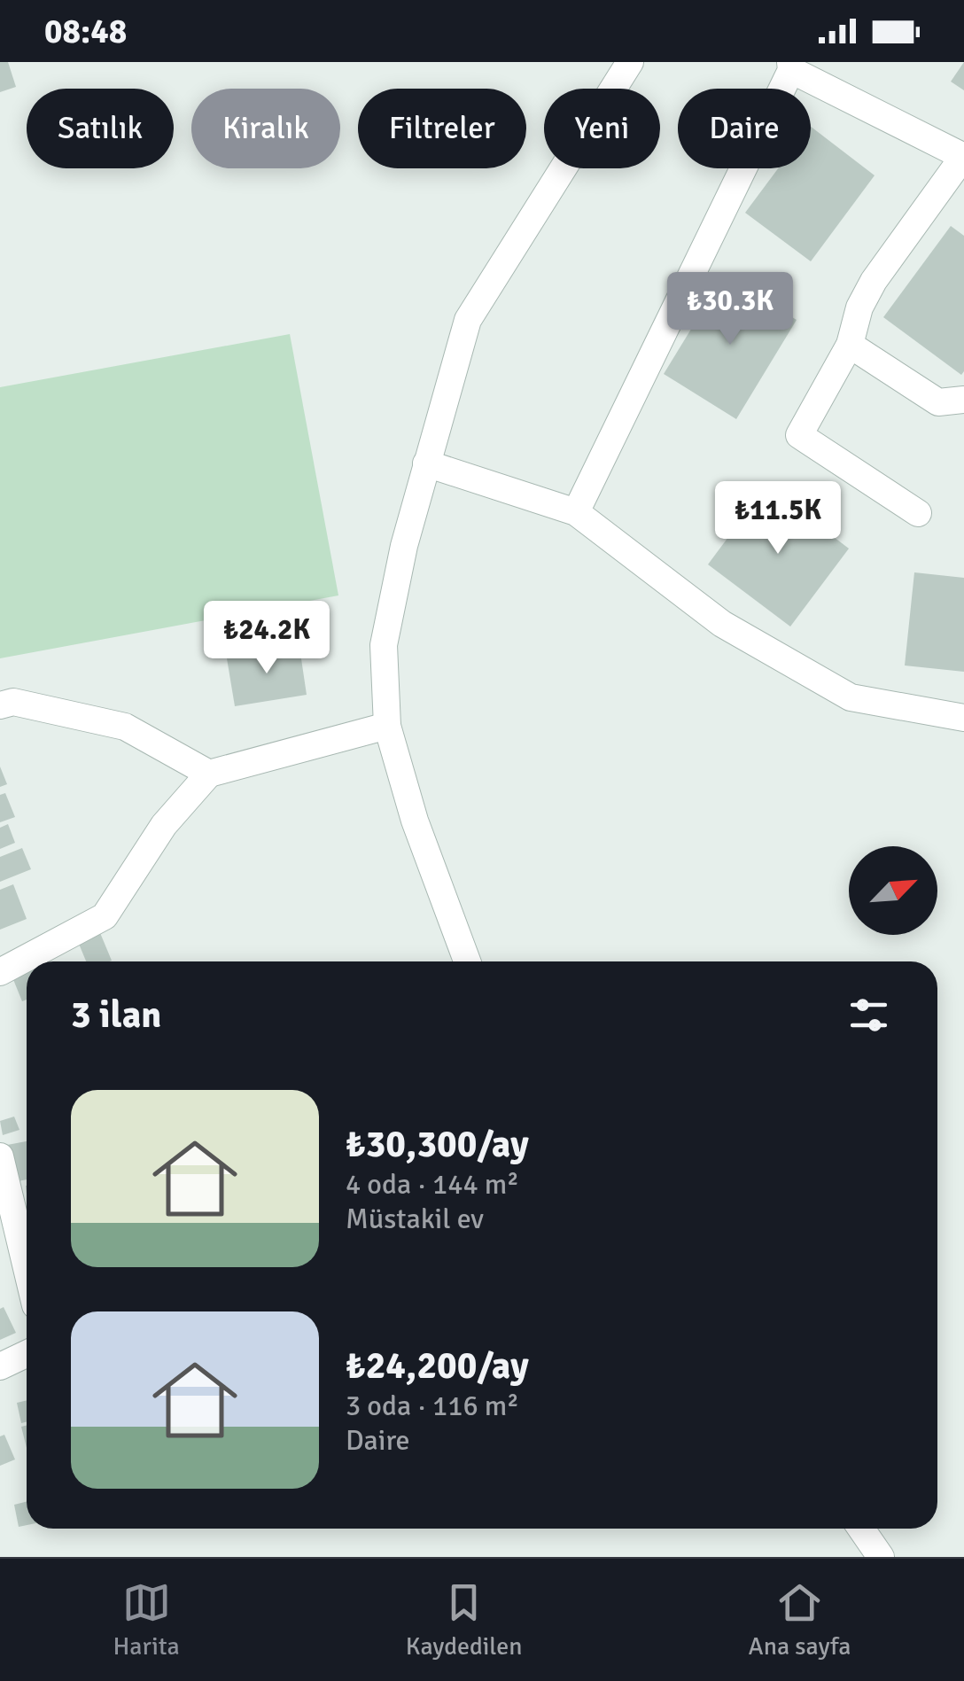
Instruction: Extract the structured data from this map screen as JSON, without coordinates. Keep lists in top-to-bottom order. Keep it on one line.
{"north":"top right","page":{"status":"08:48","chip":["Satılık","Kiralık","Filtreler","Yeni","Daire"],"price":["₺30.3K","₺11.5K","₺24.2K"],"heading":"3 ilan","list":[{"name":"₺30,300/ay","note":"4 oda · 144 m² · Müstakil ev"},{"name":"₺24,200/ay","note":"3 oda · 116 m² · Daire"}],"tabs":["Harita","Kaydedilen","Ana sayfa"]}}
